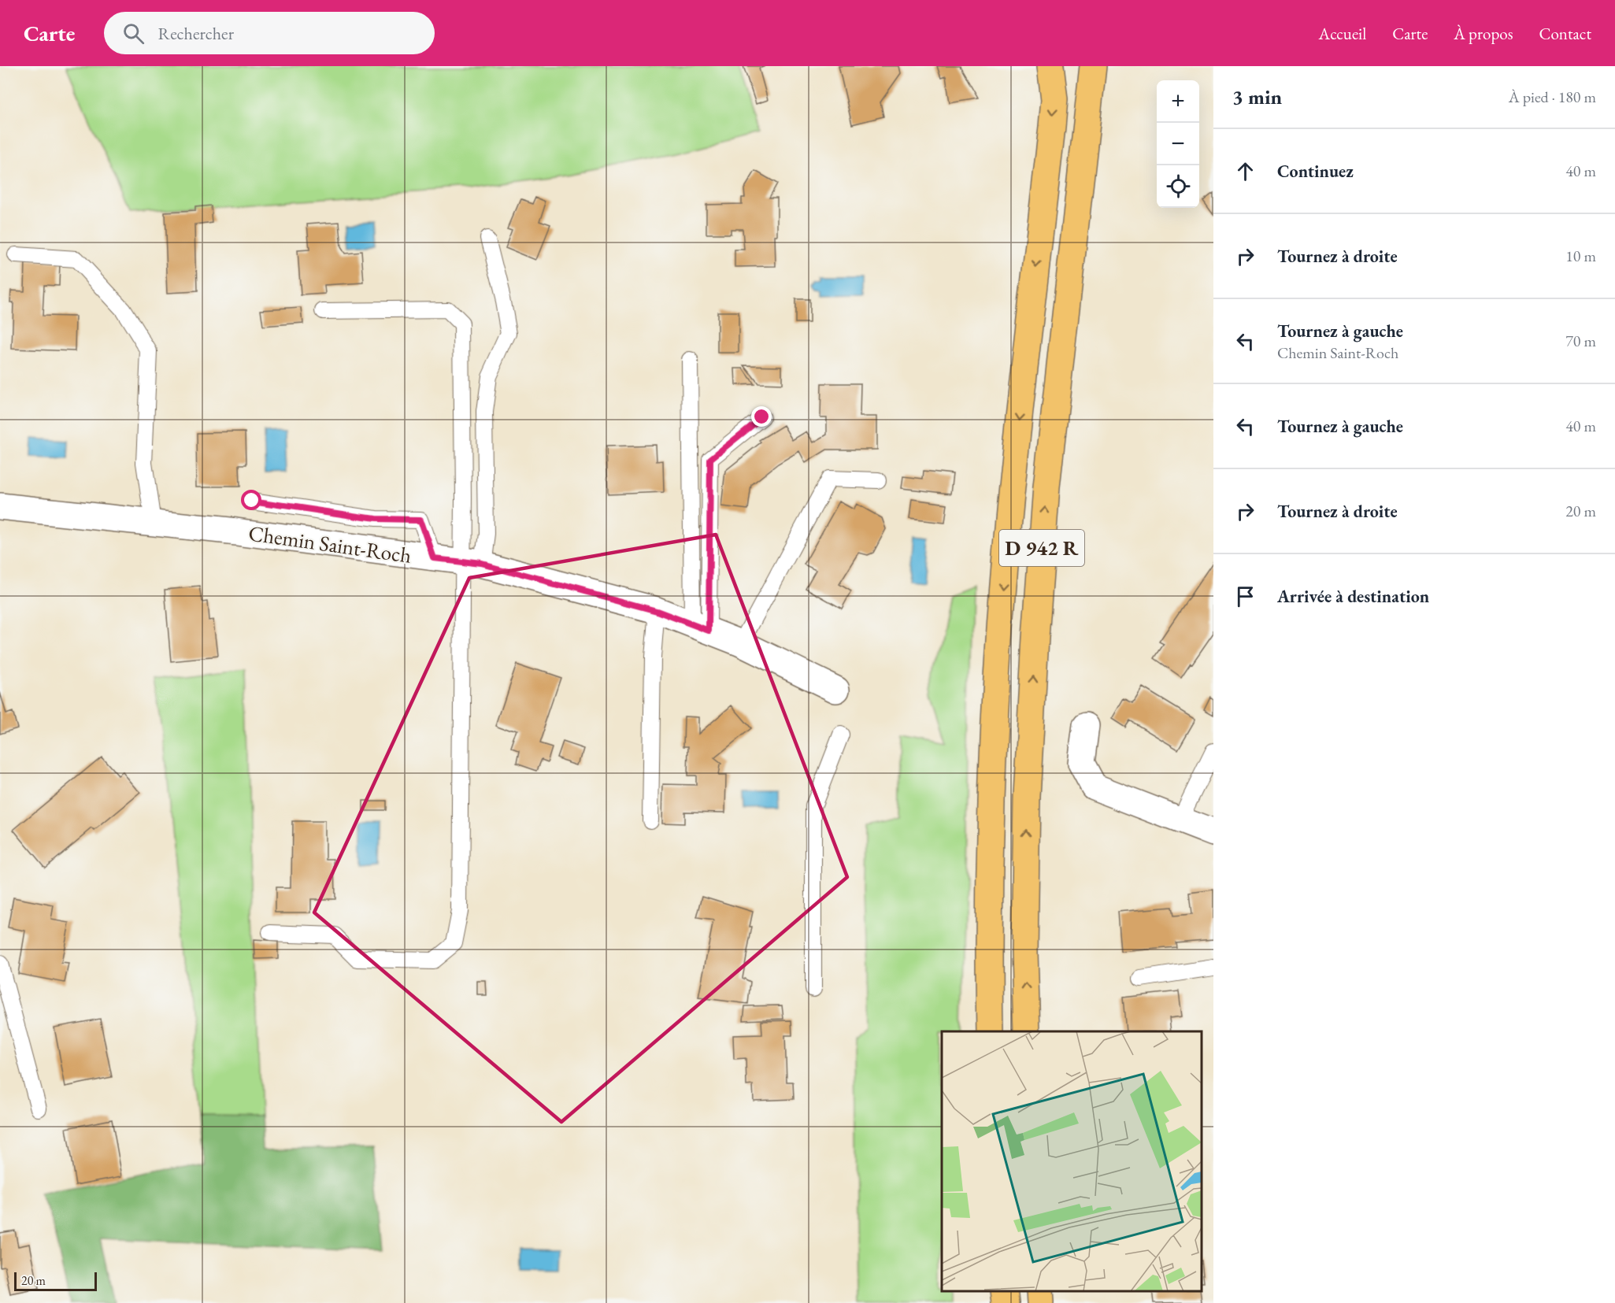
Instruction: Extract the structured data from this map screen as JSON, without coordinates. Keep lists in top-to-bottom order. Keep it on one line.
{"streets":{"main road":["D 942 R"],"street":["Chemin Saint-Roch"]},"scale_bar":"20 m","page":{"header":"Carte","search":"Rechercher","nav":["Accueil","Carte","À propos","Contact"],"heading":["3 min","À pied · 180 m"],"map_buttons":["+","−"],"list":[["Continuez","40 m"],["Tournez à droite","10 m"],["Tournez à gauche","Chemin Saint-Roch","70 m"],["Tournez à gauche","40 m"],["Tournez à droite","20 m"],"Arrivée à destination"],"scale":"20 m"}}
